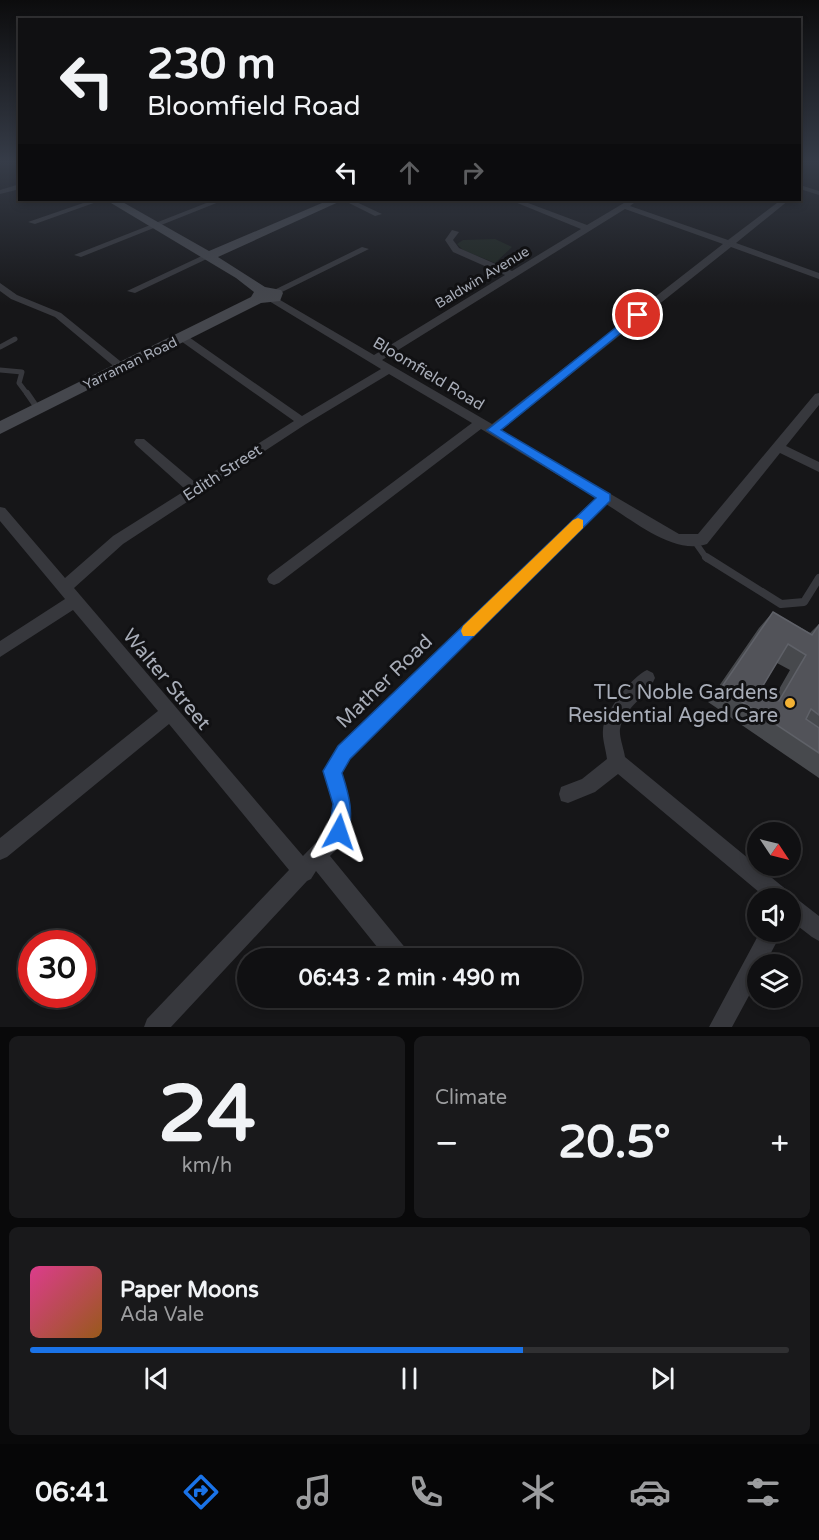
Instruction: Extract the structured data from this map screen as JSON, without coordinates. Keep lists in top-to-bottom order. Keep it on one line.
{"streets":{"street":["Baldwin Avenue","Yarraman Road","Bloomfield Road","Edith Street","Walter Street","Mather Road"]},"crossings":[["Baldwin Avenue","Bloomfield Road"],["Yarraman Road","Bloomfield Road"],["Bloomfield Road","Edith Street"],["Bloomfield Road","Mather Road"],["Edith Street","Walter Street"],["Walter Street","Mather Road"]],"places":["TLC Noble Gardens Residential Aged Care"],"north":"bottom right","page":{"turn":["230 m","Bloomfield Road"],"limit":"30","trip":"06:43 · 2 min · 490 m","tile":[["24","km/h"],"Climate"],"heat":["−","20.5°","+"],"song":["Paper Moons","Ada Vale"],"tabs":"06:41"}}
